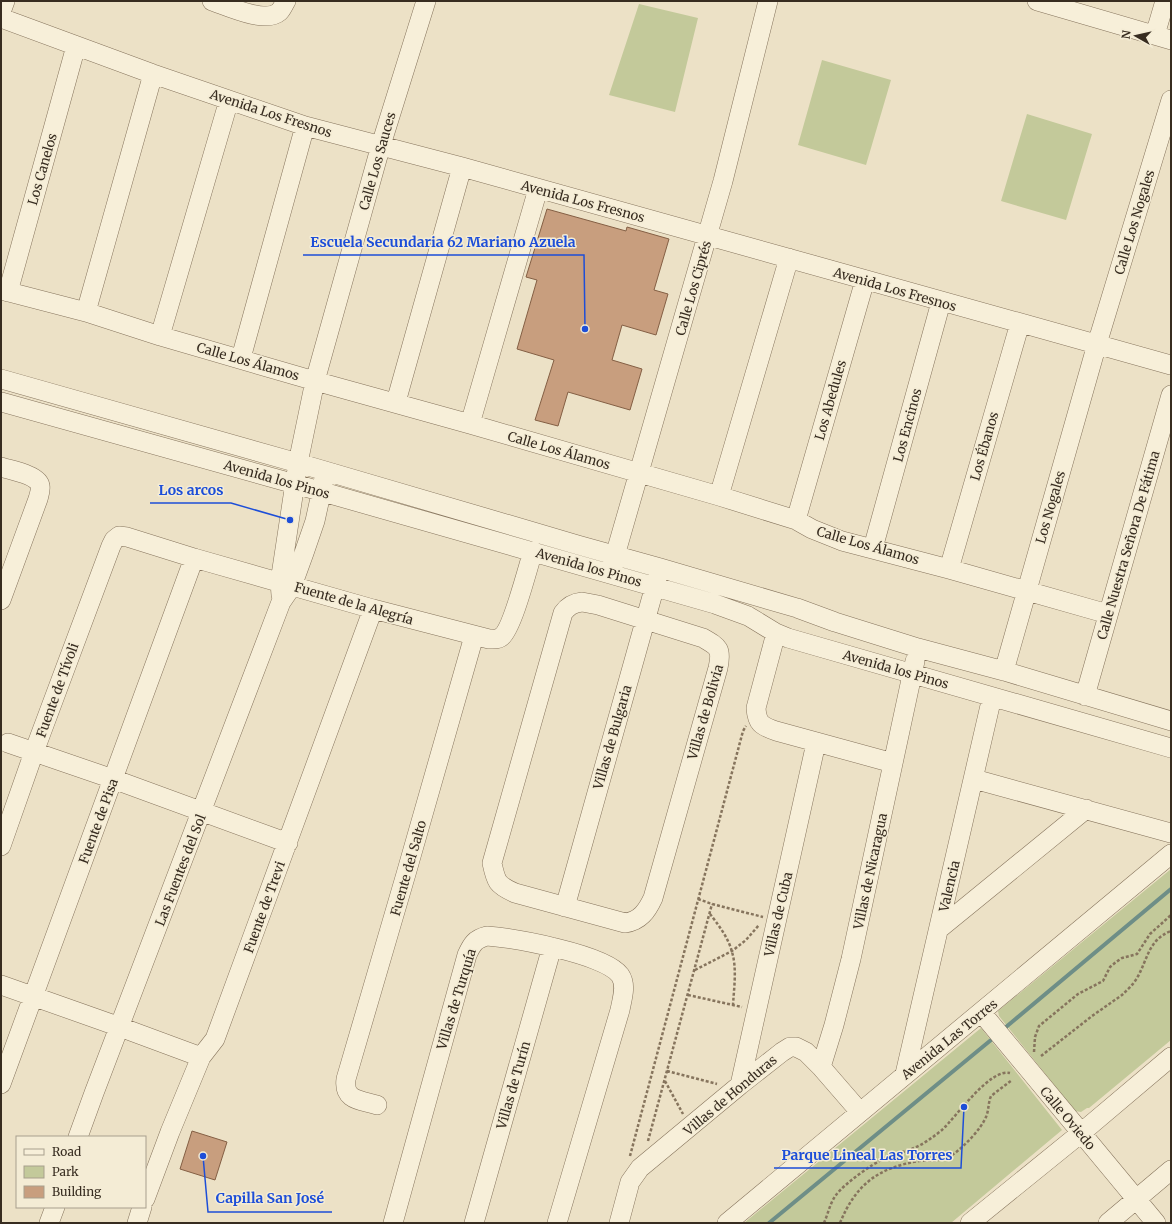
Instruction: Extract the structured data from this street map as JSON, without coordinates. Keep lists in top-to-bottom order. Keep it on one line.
{"streets":{"street":["Avenida Los Fresnos","Calle Los Sauces","Los Canelos","Calle Los Nogales","Calle Los Ciprés","Calle Los Álamos","Los Abedules","Los Encinos","Los Ébanos","Avenida los Pinos","Los Nogales","Calle Nuestra Señora De Fátima","Fuente de la Alegría","Fuente de Tívoli","Villas de Bolivia","Villas de Bulgaria","Fuente de Pisa","Fuente del Salto","Las Fuentes del Sol","Villas de Nicaragua","Valencia","Fuente de Trevi","Villas de Cuba","Villas de Turquía","Avenida Las Torres","Villas de Turín","Villas de Honduras","Calle Oviedo"]},"crossings":[["Avenida Los Fresnos","Calle Los Sauces"],["Avenida Los Fresnos","Los Canelos"],["Avenida Los Fresnos","Calle Los Nogales"],["Avenida Los Fresnos","Calle Los Ciprés"],["Avenida Los Fresnos","Los Abedules"],["Avenida Los Fresnos","Los Encinos"],["Avenida Los Fresnos","Los Ébanos"],["Avenida Los Fresnos","Los Nogales"],["Calle Los Sauces","Calle Los Álamos"],["Calle Los Sauces","Avenida los Pinos"],["Calle Los Sauces","Las Fuentes del Sol"],["Los Canelos","Calle Los Álamos"],["Calle Los Nogales","Los Nogales"],["Calle Los Ciprés","Calle Los Álamos"],["Calle Los Ciprés","Avenida los Pinos"],["Calle Los Álamos","Los Abedules"],["Calle Los Álamos","Los Encinos"],["Calle Los Álamos","Los Ébanos"],["Calle Los Álamos","Los Nogales"],["Calle Los Álamos","Calle Nuestra Señora De Fátima"],["Avenida los Pinos","Los Nogales"],["Avenida los Pinos","Calle Nuestra Señora De Fátima"],["Avenida los Pinos","Fuente de la Alegría"],["Avenida los Pinos","Villas de Bulgaria"],["Avenida los Pinos","Las Fuentes del Sol"],["Avenida los Pinos","Villas de Nicaragua"],["Avenida los Pinos","Valencia"],["Fuente de la Alegría","Fuente de Tívoli"],["Fuente de la Alegría","Fuente de Pisa"],["Fuente de la Alegría","Fuente del Salto"],["Fuente de la Alegría","Las Fuentes del Sol"],["Fuente de la Alegría","Fuente de Trevi"],["Villas de Bolivia","Villas de Bulgaria"],["Villas de Nicaragua","Villas de Honduras"],["Valencia","Avenida Las Torres"],["Villas de Cuba","Villas de Honduras"],["Villas de Turquía","Villas de Turín"],["Avenida Las Torres","Villas de Honduras"],["Avenida Las Torres","Calle Oviedo"]],"places":["Escuela Secundaria 62 Mariano Azuela","Los arcos","Parque Lineal Las Torres","Capilla San José"],"legend":["Road","Park","Building"],"north":"left"}
